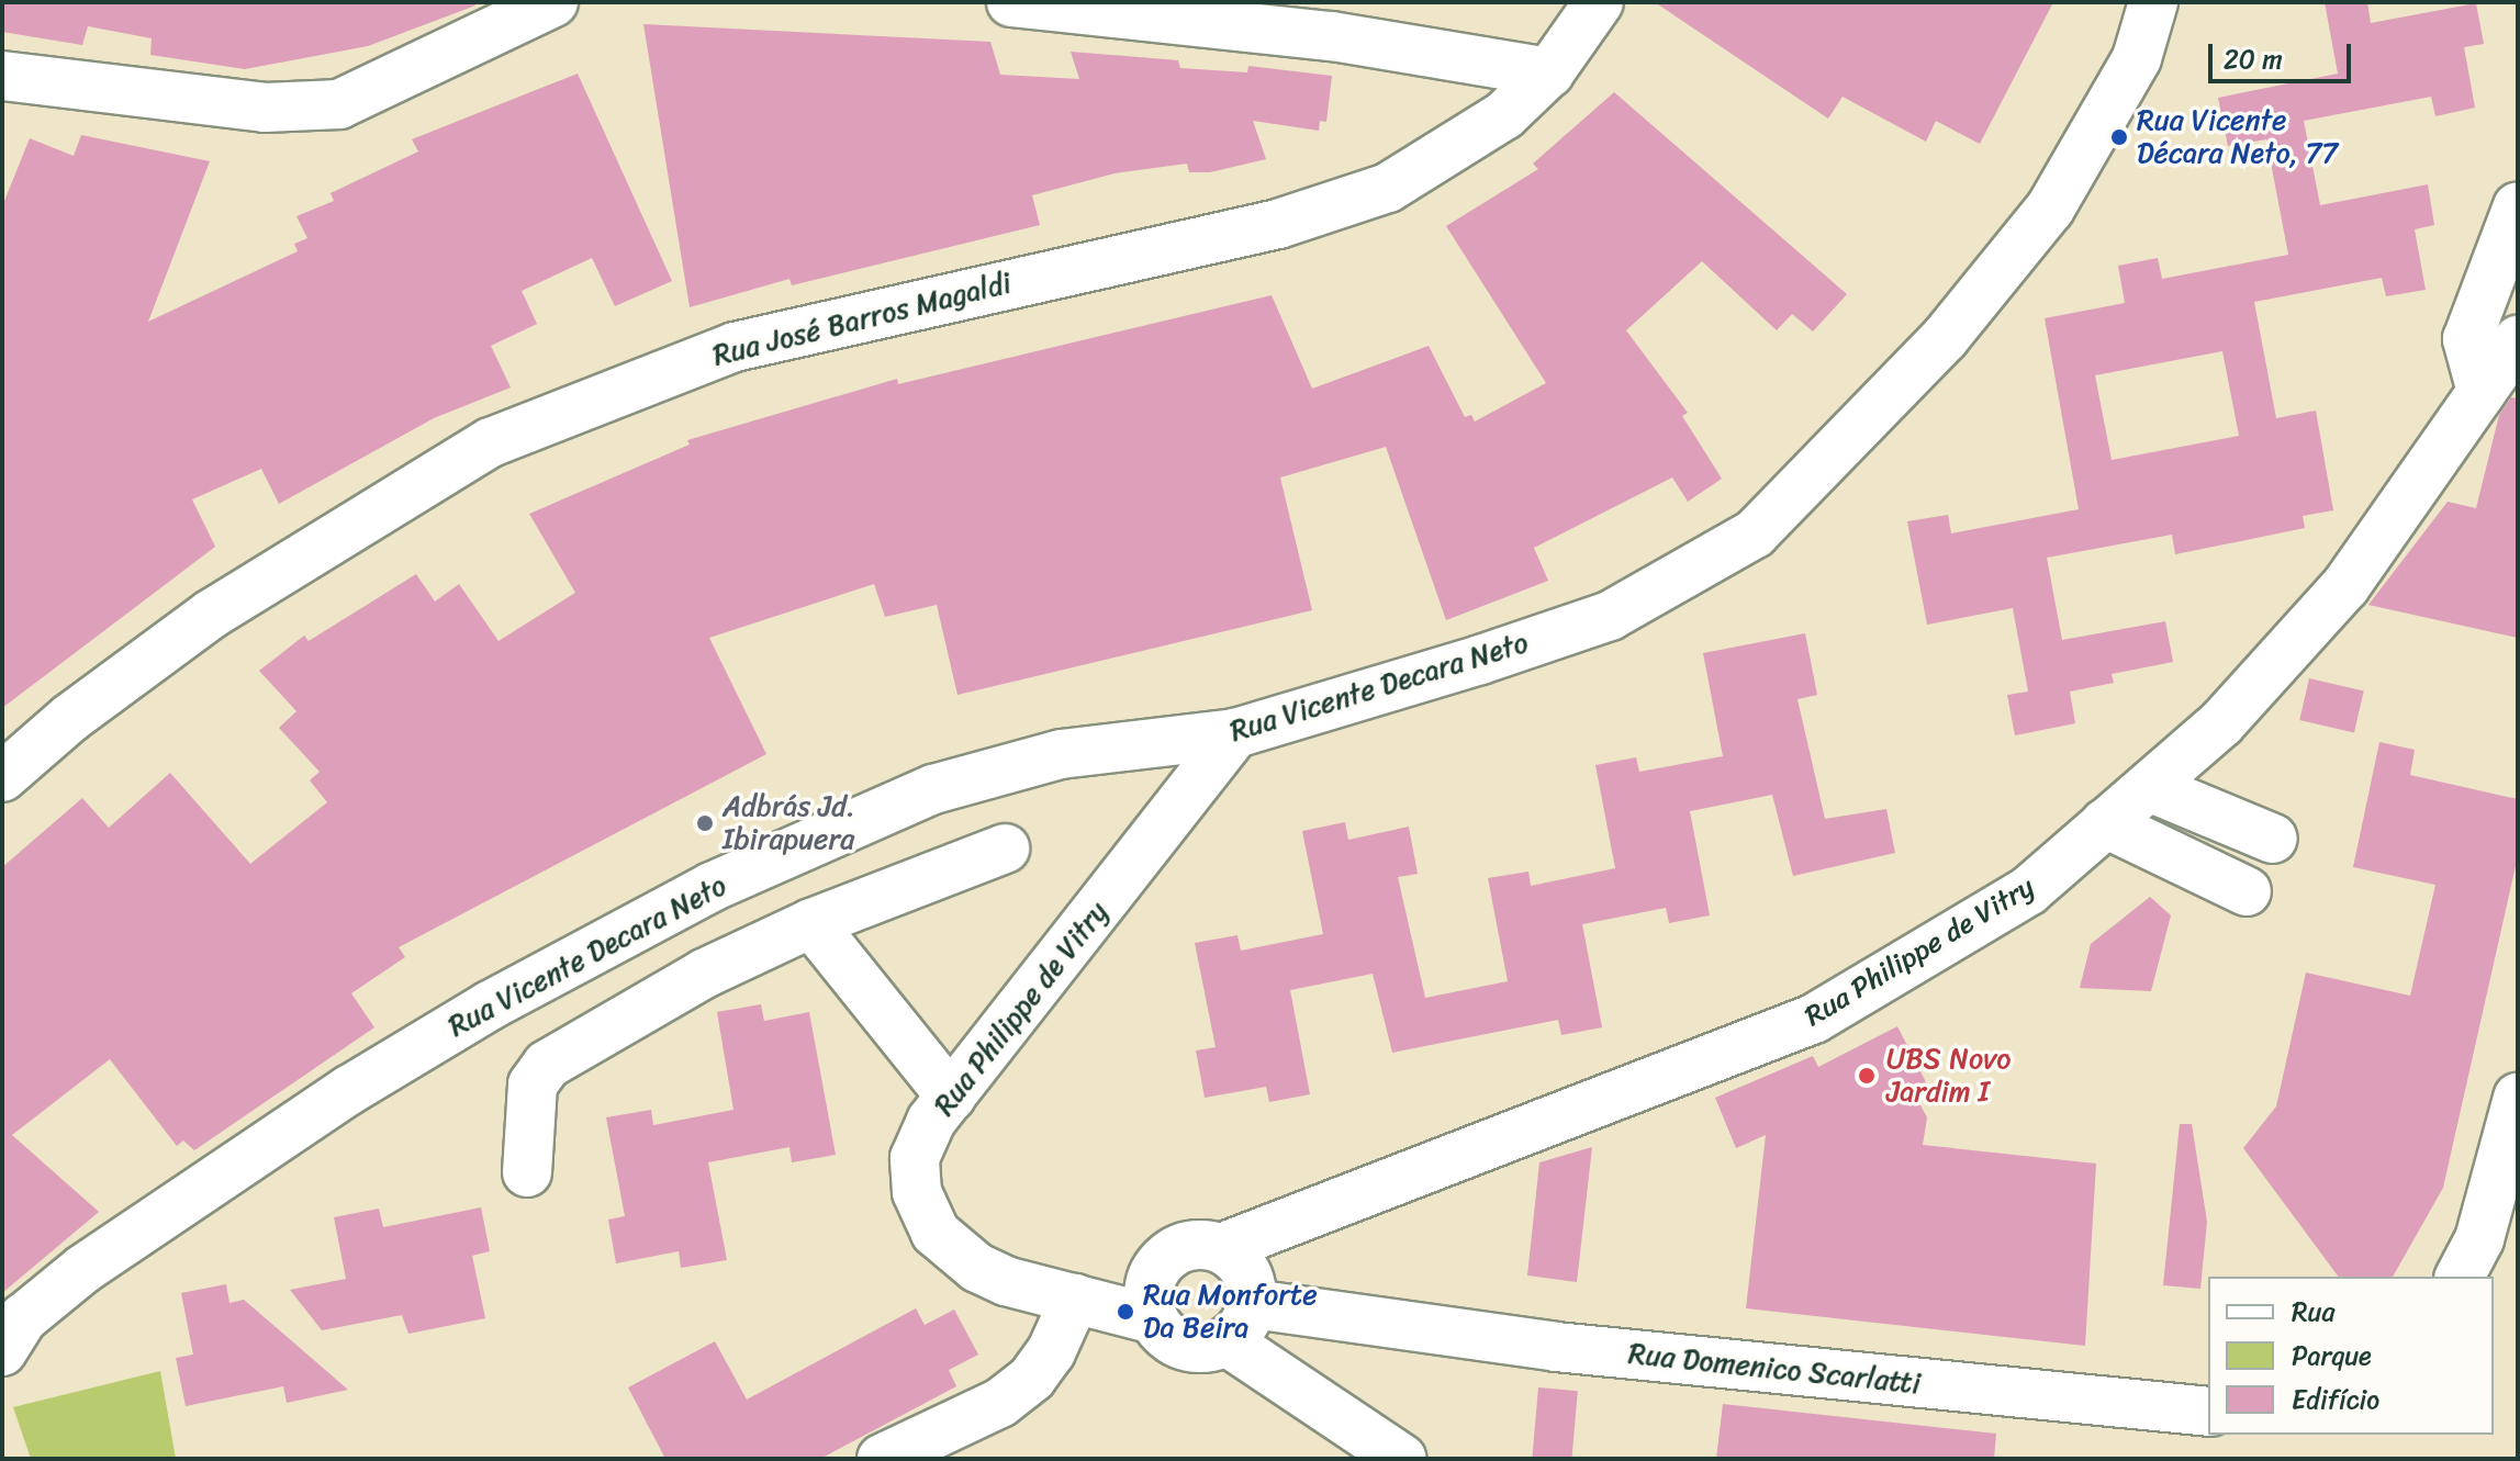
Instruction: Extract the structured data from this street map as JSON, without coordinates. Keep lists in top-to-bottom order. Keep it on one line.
{"streets":{"street":["Rua José Barros Magaldi","Rua Vicente Decara Neto","Rua Philippe de Vitry","Rua Domenico Scarlatti"]},"crossings":[["Rua Vicente Decara Neto","Rua Philippe de Vitry"],["Rua Philippe de Vitry","Rua Domenico Scarlatti"]],"places":["Rua Vicente Décara Neto, 77","Adbrás Jd. Ibirapuera","UBS Novo Jardim I","Rua Monforte Da Beira"],"legend":["Rua","Parque","Edifício"],"scale_bar":"20 m"}
